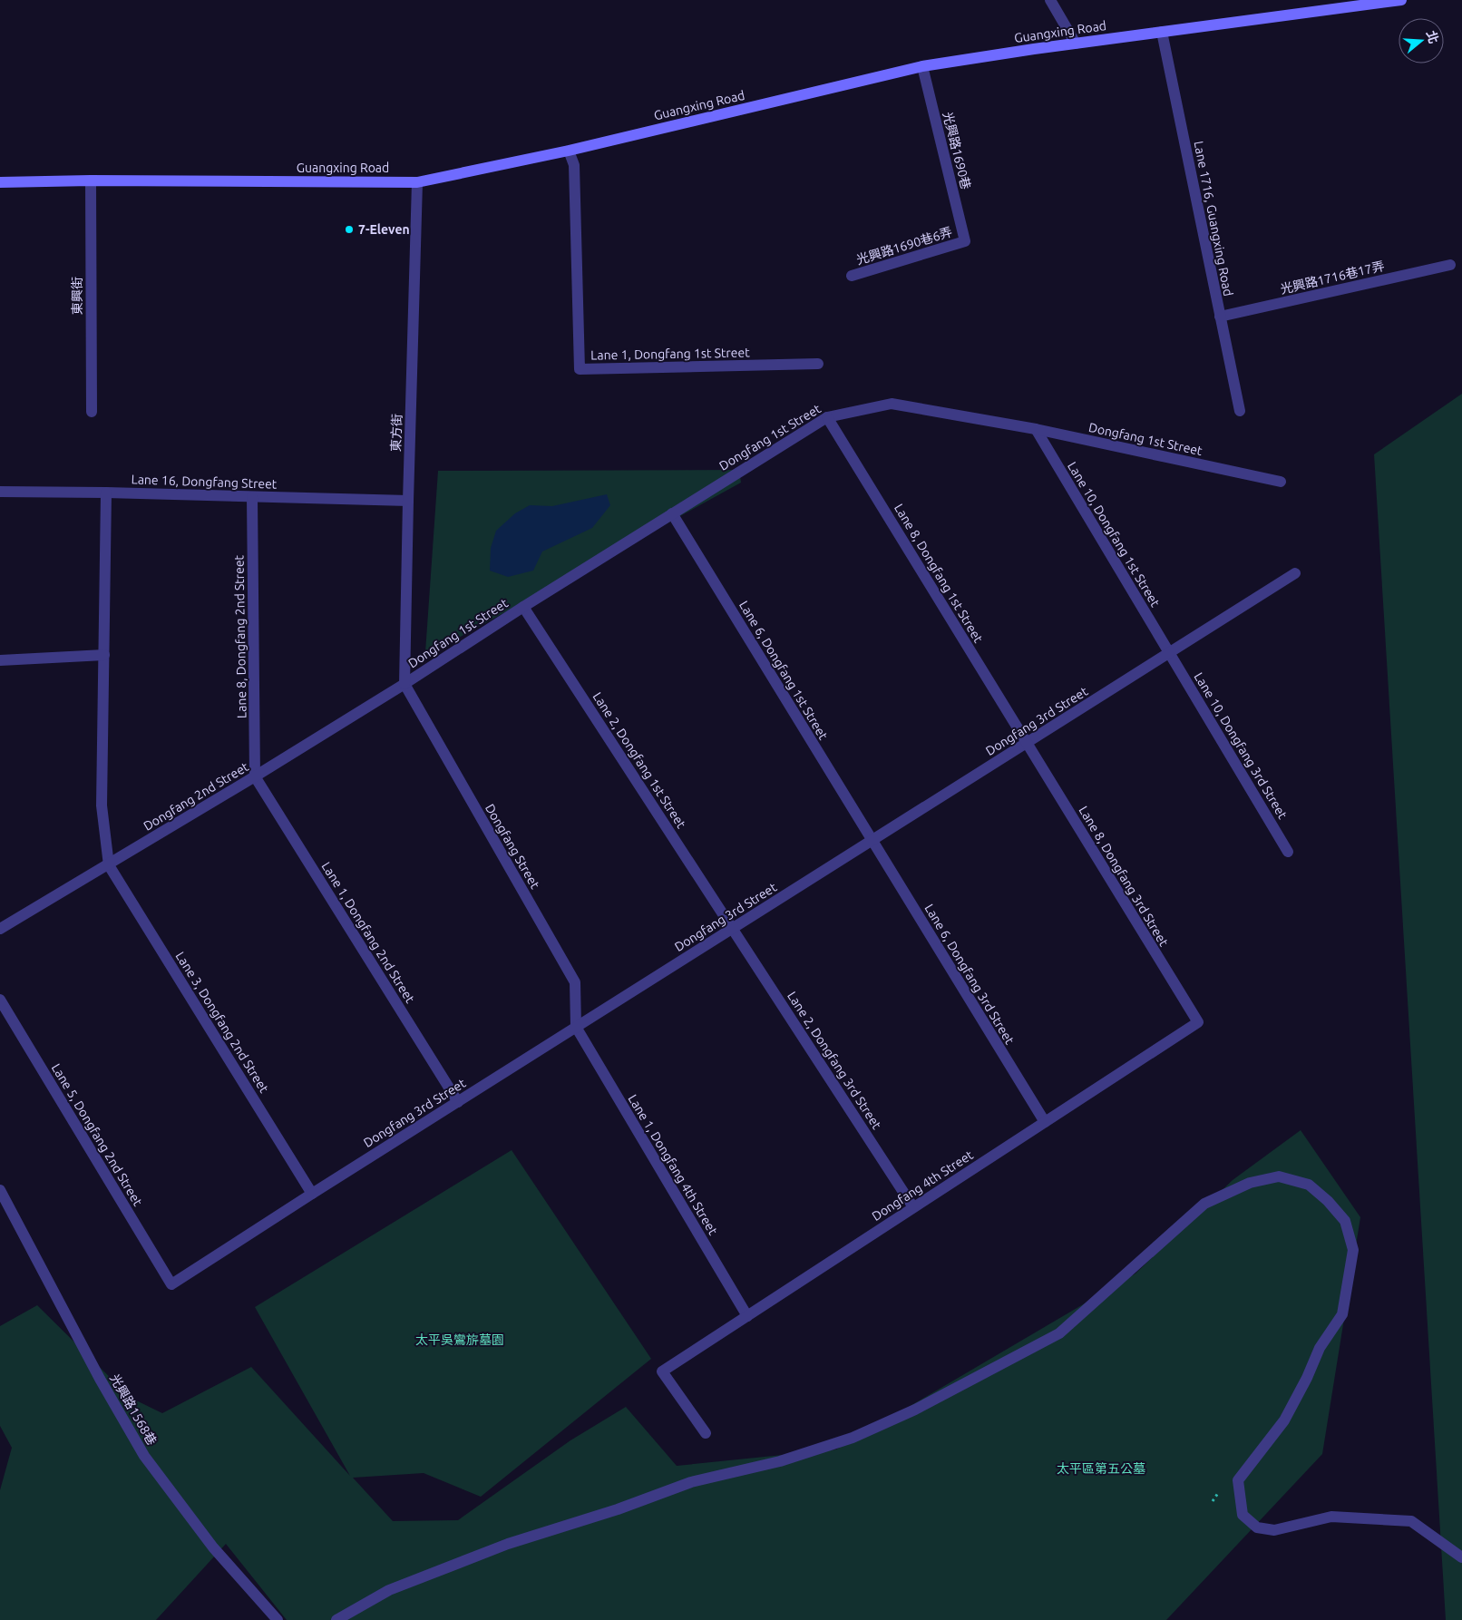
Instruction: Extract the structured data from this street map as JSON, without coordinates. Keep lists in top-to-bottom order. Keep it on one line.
{"streets":{"main road":["Guangxing Road"],"street":["光興路1690巷","Lane 1716, Guangxing Road","光興路1690巷6弄","光興路1716巷17弄","東興街","Lane 1, Dongfang 1st Street","東方街","Dongfang 1st Street","Lane 16, Dongfang Street","Lane 10, Dongfang 1st Street","Lane 8, Dongfang 1st Street","Lane 8, Dongfang 2nd Street","Lane 6, Dongfang 1st Street","Dongfang 3rd Street","Lane 10, Dongfang 3rd Street","Lane 2, Dongfang 1st Street","Dongfang 2nd Street","Dongfang Street","Lane 8, Dongfang 3rd Street","Lane 1, Dongfang 2nd Street","Lane 6, Dongfang 3rd Street","Lane 3, Dongfang 2nd Street","Lane 2, Dongfang 3rd Street","Lane 5, Dongfang 2nd Street","Lane 1, Dongfang 4th Street","Dongfang 4th Street","光興路1568巷"]},"crossings":[["Guangxing Road","光興路1690巷"],["Guangxing Road","Lane 1716, Guangxing Road"],["Guangxing Road","東興街"],["Guangxing Road","Lane 1, Dongfang 1st Street"],["Guangxing Road","東方街"],["光興路1690巷","光興路1690巷6弄"],["Lane 1716, Guangxing Road","光興路1716巷17弄"],["東方街","Dongfang 1st Street"],["東方街","Lane 16, Dongfang Street"],["東方街","Dongfang 2nd Street"],["東方街","Dongfang Street"],["Dongfang 1st Street","Lane 10, Dongfang 1st Street"],["Dongfang 1st Street","Lane 8, Dongfang 1st Street"],["Dongfang 1st Street","Lane 6, Dongfang 1st Street"],["Dongfang 1st Street","Lane 2, Dongfang 1st Street"],["Dongfang 1st Street","Dongfang 2nd Street"],["Dongfang 1st Street","Dongfang Street"],["Lane 16, Dongfang Street","Lane 8, Dongfang 2nd Street"],["Lane 10, Dongfang 1st Street","Dongfang 3rd Street"],["Lane 10, Dongfang 1st Street","Lane 10, Dongfang 3rd Street"],["Lane 8, Dongfang 1st Street","Dongfang 3rd Street"],["Lane 8, Dongfang 1st Street","Lane 8, Dongfang 3rd Street"],["Lane 8, Dongfang 2nd Street","Dongfang 2nd Street"],["Lane 8, Dongfang 2nd Street","Lane 1, Dongfang 2nd Street"],["Lane 6, Dongfang 1st Street","Dongfang 3rd Street"],["Lane 6, Dongfang 1st Street","Lane 6, Dongfang 3rd Street"],["Dongfang 3rd Street","Lane 10, Dongfang 3rd Street"],["Dongfang 3rd Street","Lane 2, Dongfang 1st Street"],["Dongfang 3rd Street","Dongfang Street"],["Dongfang 3rd Street","Lane 8, Dongfang 3rd Street"],["Dongfang 3rd Street","Lane 1, Dongfang 2nd Street"],["Dongfang 3rd Street","Lane 6, Dongfang 3rd Street"],["Dongfang 3rd Street","Lane 3, Dongfang 2nd Street"],["Dongfang 3rd Street","Lane 2, Dongfang 3rd Street"],["Dongfang 3rd Street","Lane 5, Dongfang 2nd Street"],["Dongfang 3rd Street","Lane 1, Dongfang 4th Street"],["Lane 2, Dongfang 1st Street","Lane 2, Dongfang 3rd Street"],["Dongfang 2nd Street","Dongfang Street"],["Dongfang 2nd Street","Lane 1, Dongfang 2nd Street"],["Dongfang 2nd Street","Lane 3, Dongfang 2nd Street"],["Dongfang Street","Lane 1, Dongfang 4th Street"],["Lane 8, Dongfang 3rd Street","Dongfang 4th Street"],["Lane 6, Dongfang 3rd Street","Dongfang 4th Street"],["Lane 2, Dongfang 3rd Street","Dongfang 4th Street"],["Lane 1, Dongfang 4th Street","Dongfang 4th Street"]],"parks":["太平吳鸞旂墓園","太平區第五公墓"],"places":["7-Eleven"],"north":"right"}
